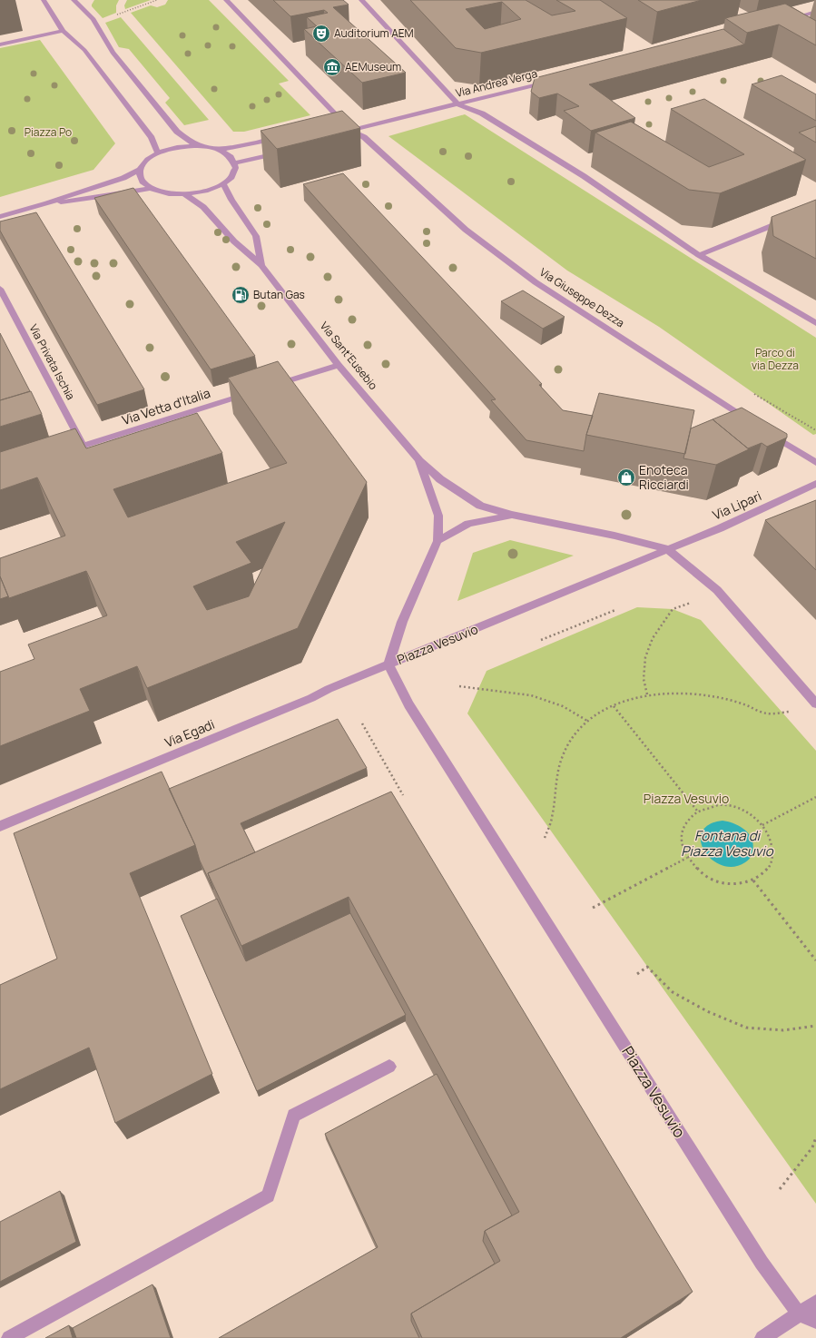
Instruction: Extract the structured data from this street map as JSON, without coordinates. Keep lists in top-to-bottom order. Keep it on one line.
{"streets":{"street":["Via Andrea Verga","Via Giuseppe Dezza","Via Sant'Eusebio","Via Privata Ischia","Via Vetta d'Italia","Via Lipari","Piazza Vesuvio","Via Egadi"]},"crossings":[["Via Andrea Verga","Via Giuseppe Dezza"],["Via Sant'Eusebio","Piazza Vesuvio"],["Via Privata Ischia","Via Vetta d'Italia"],["Via Lipari","Piazza Vesuvio"],["Piazza Vesuvio","Via Egadi"]],"water":["Fontana di Piazza Vesuvio"],"parks":["Piazza Po","Parco di via Dezza","Piazza Vesuvio"],"places":{"theatre":["Auditorium AEM"],"museum":["AEMuseum"],"fuel station":["Butan Gas"],"shop":["Enoteca Ricciardi"]}}
